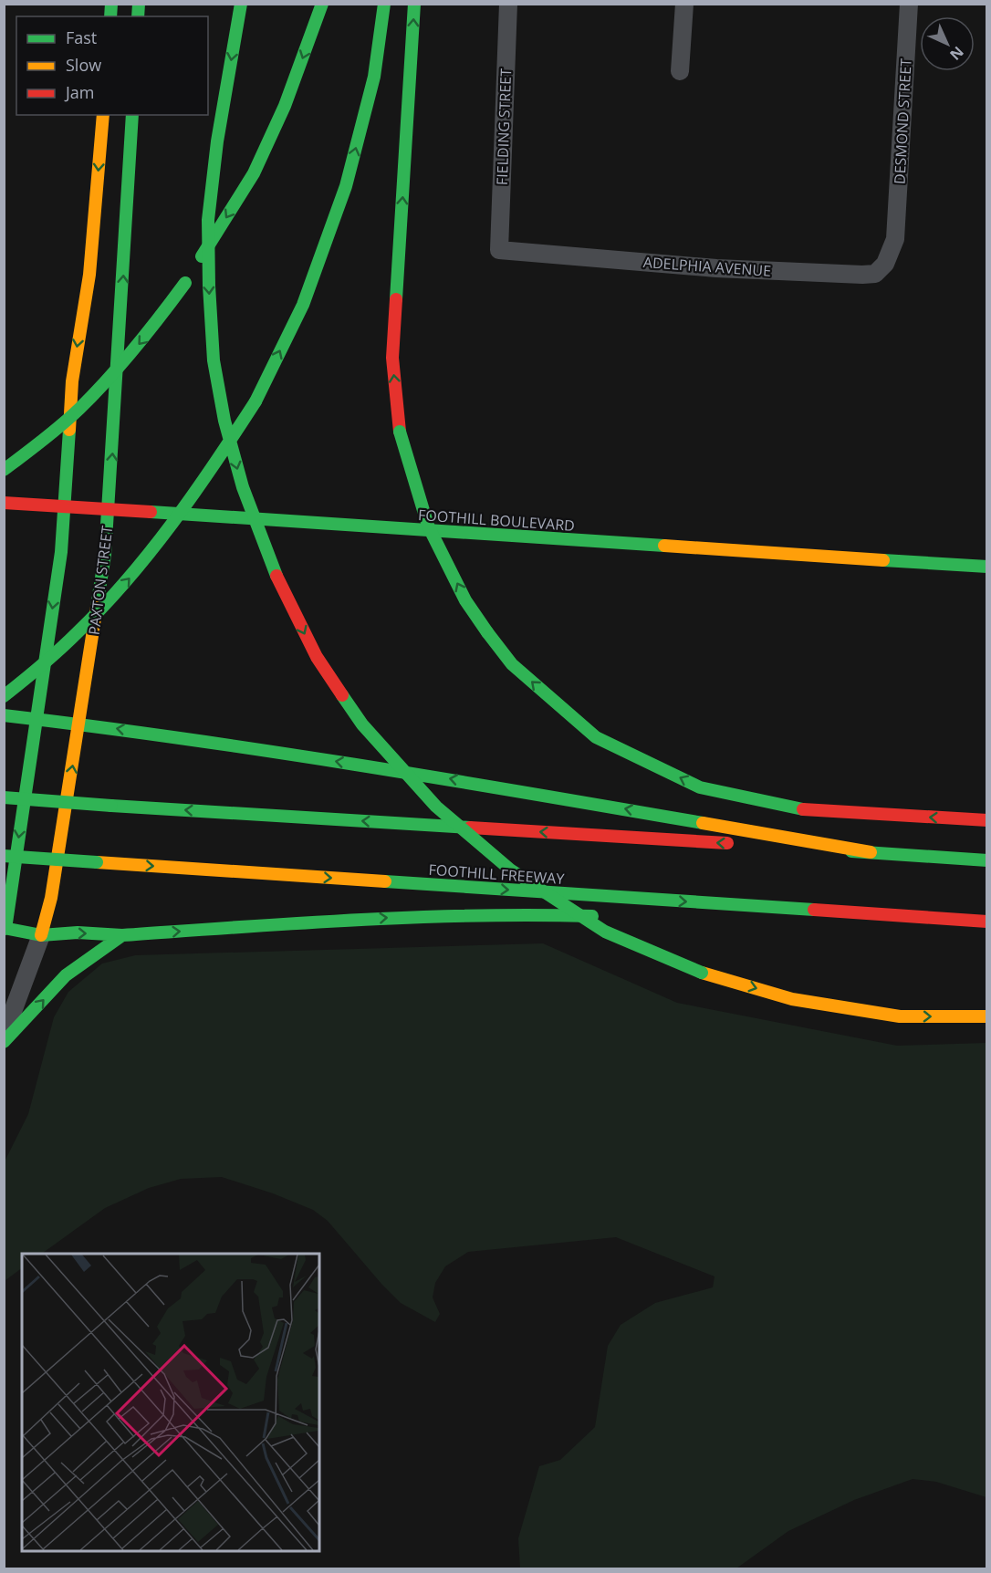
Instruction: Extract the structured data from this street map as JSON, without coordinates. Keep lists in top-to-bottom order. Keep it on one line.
{"streets":{"main road":["FOOTHILL BOULEVARD","PAXTON STREET","FOOTHILL FREEWAY"],"street":["DESMOND STREET","FIELDING STREET","ADELPHIA AVENUE"]},"crossings":[["DESMOND STREET","ADELPHIA AVENUE"],["FIELDING STREET","ADELPHIA AVENUE"],["FOOTHILL BOULEVARD","PAXTON STREET"]],"legend":["Fast","Slow","Jam"],"north":"bottom right"}
